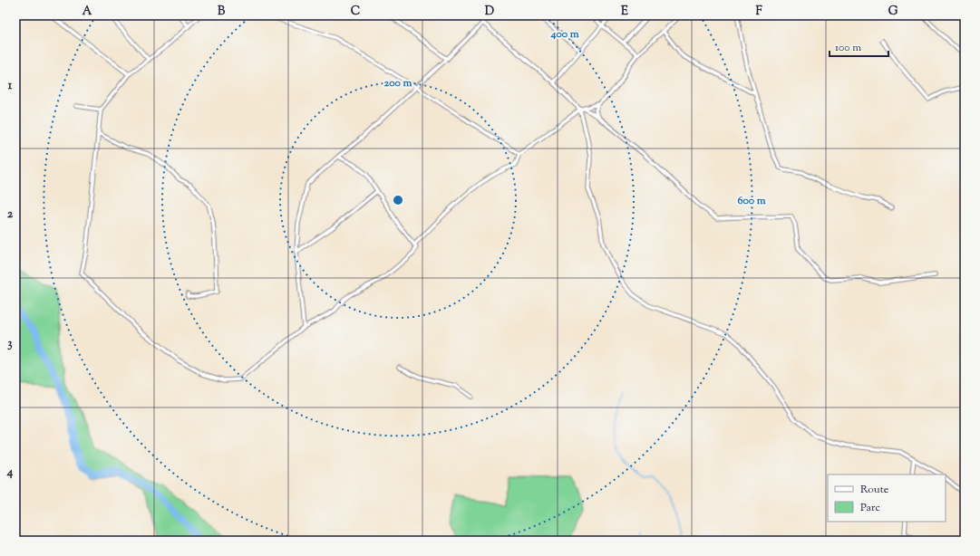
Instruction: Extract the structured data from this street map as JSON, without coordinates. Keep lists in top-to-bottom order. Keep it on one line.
{"legend":["Route","Parc"],"scale_bar":"100 m","grid":{"columns":["A","B","C","D","E","F","G"],"rows":["1","2","3","4"]},"rings":["400 m","200 m","600 m"]}
